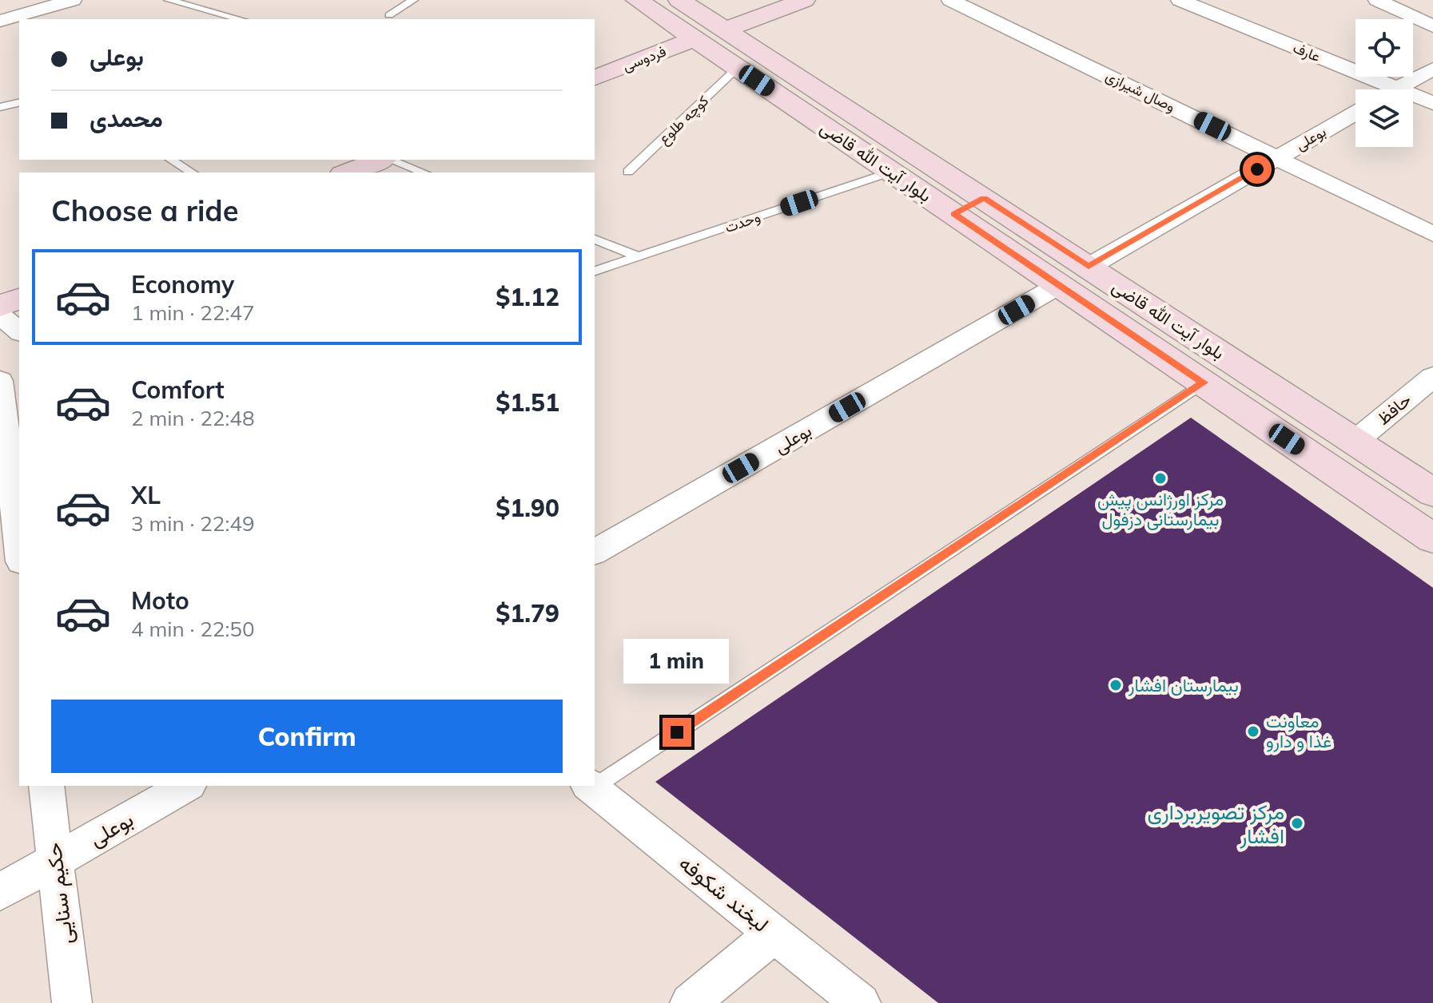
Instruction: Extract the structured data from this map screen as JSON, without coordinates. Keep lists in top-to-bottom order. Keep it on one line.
{"streets":{"main road":["فردوسی","بلوار آیت‌ الله قاضی","بلوار آیت ‌الله قاضی"],"street":["عارف","وصال شیرازی","بوعلی","حافظ","حکیم سنایی","لبخند شکوفه"],"lane":["کوچه طلوع","وحدت"]},"crossings":[["فردوسی","بلوار آیت‌ الله قاضی"],["وصال شیرازی","بوعلی"],["کوچه طلوع","بلوار آیت‌ الله قاضی"],["بوعلی","بلوار آیت‌ الله قاضی"],["بوعلی","بلوار آیت ‌الله قاضی"],["بوعلی","حکیم سنایی"],["بلوار آیت‌ الله قاضی","وحدت"],["بلوار آیت ‌الله قاضی","حافظ"]],"places":["مرکز اورژانس پیش بیمارستانی دزفول","بیمارستان افشار","معاونت غذا و دارو","مرکز تصویربرداری افشار"],"page":{"banner":["بوعلی","محمدی"],"heading":"Choose a ride","list":[{"name":"Economy","note":"1 min · 22:47","value":"$1.12"},{"name":"Comfort","note":"2 min · 22:48","value":"$1.51"},{"name":"XL","note":"3 min · 22:49","value":"$1.90"},{"name":"Moto","note":"4 min · 22:50","value":"$1.79"}],"bubble":"1 min","buttons":"Confirm"}}
